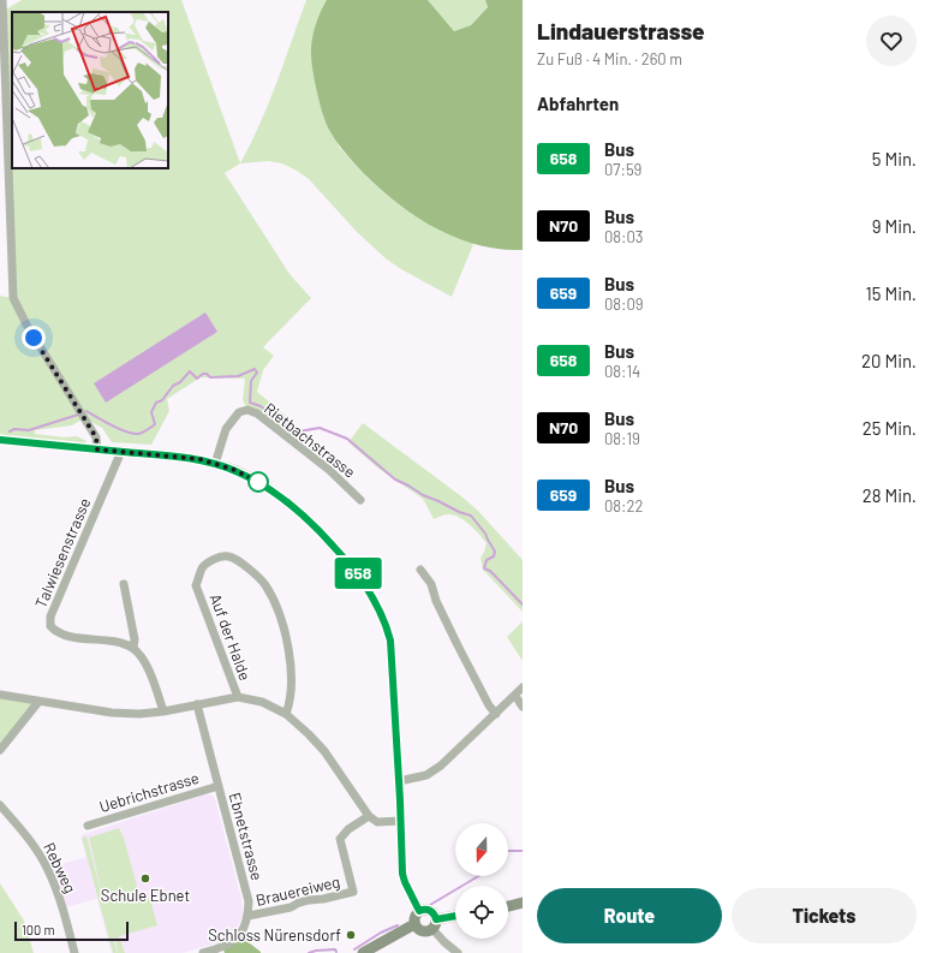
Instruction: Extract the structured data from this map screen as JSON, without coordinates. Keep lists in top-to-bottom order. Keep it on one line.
{"streets":{"street":["Rietbachstrasse","Talwiesenstrasse","Auf der Halde","Uebrichstrasse","Ebnetstrasse","Rebweg","Brauereiweg"]},"crossings":[["Uebrichstrasse","Ebnetstrasse"],["Ebnetstrasse","Brauereiweg"]],"places":["Schule Ebnet","Schloss Nürensdorf"],"lines":["bus line 658"],"scale_bar":"100 m","north":"bottom","page":{"on_map":"658","heading":[["Lindauerstrasse","Zu Fuß · 4 Min. · 260 m"],"Abfahrten"],"list":[{"mark":"658","name":"Bus","note":"07:59","value":"5 Min."},{"mark":"N70","name":"Bus","note":"08:03","value":"9 Min."},{"mark":"659","name":"Bus","note":"08:09","value":"15 Min."},{"mark":"658","name":"Bus","note":"08:14","value":"20 Min."},{"mark":"N70","name":"Bus","note":"08:19","value":"25 Min."},{"mark":"659","name":"Bus","note":"08:22","value":"28 Min."}],"buttons":["Route","Tickets"],"scale":"100 m"}}
